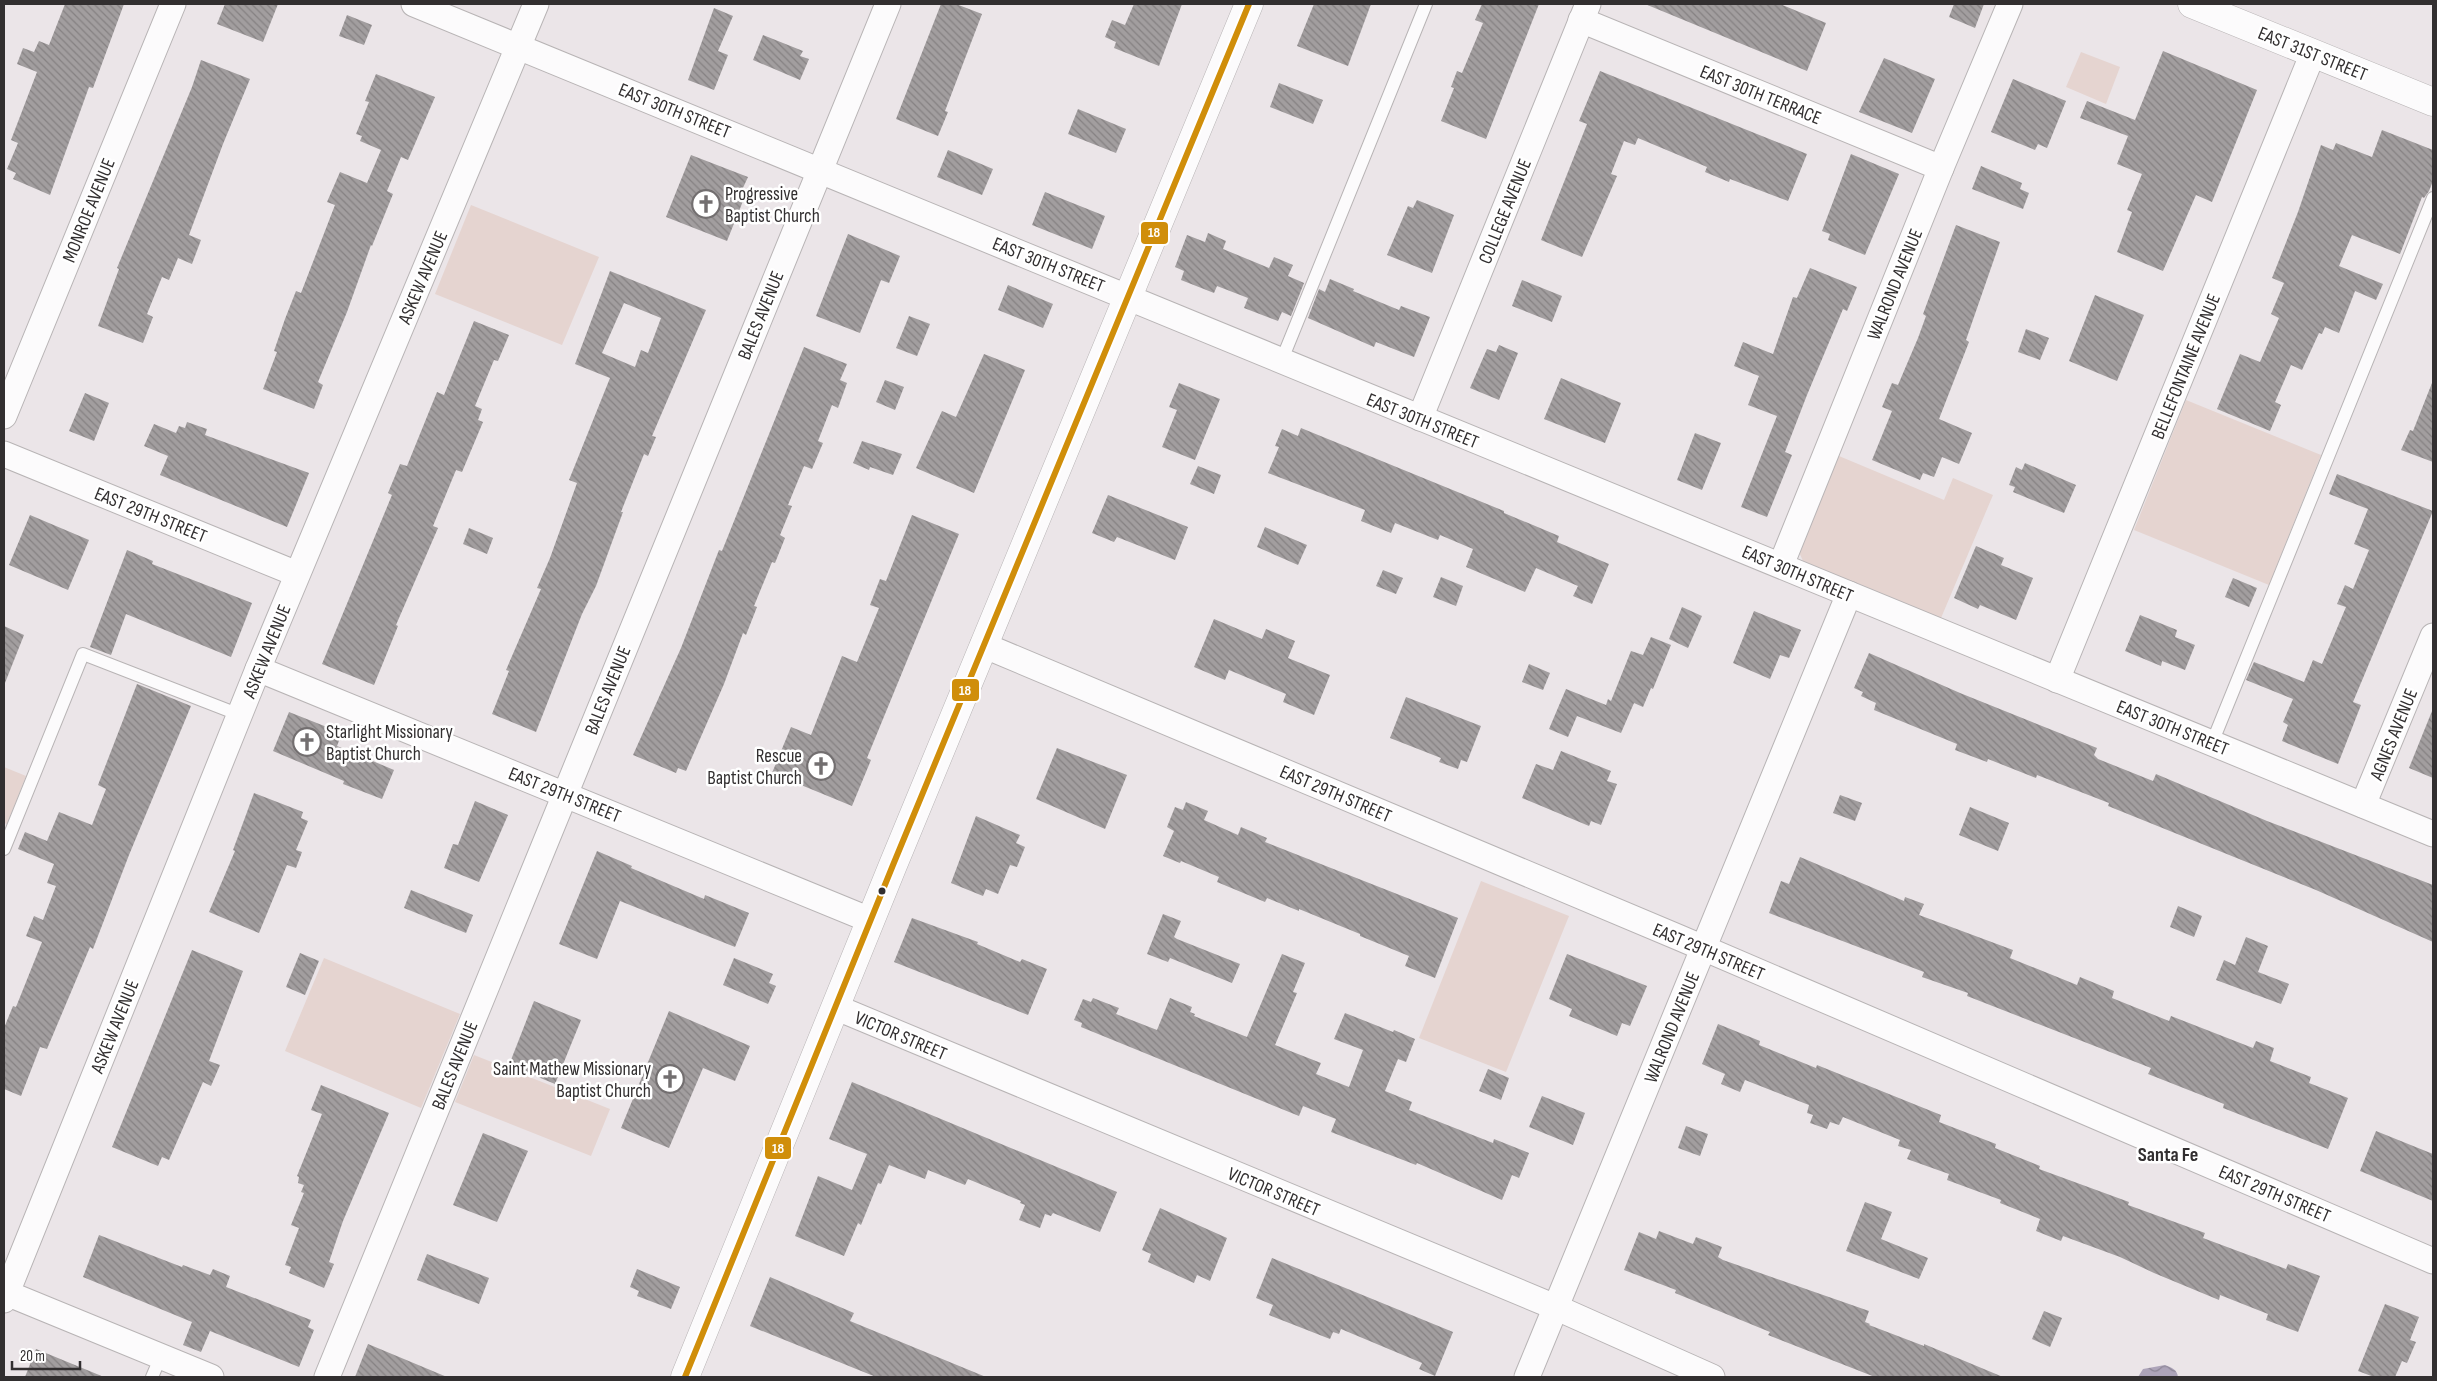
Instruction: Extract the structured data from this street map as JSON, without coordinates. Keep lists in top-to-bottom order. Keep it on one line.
{"streets":{"street":["EAST 31ST STREET","EAST 30TH TERRACE","EAST 30TH STREET","MONROE AVENUE","COLLEGE AVENUE","ASKEW AVENUE","WALROND AVENUE","BALES AVENUE","BELLEFONTAINE AVENUE","EAST 29TH STREET","AGNES AVENUE","VICTOR STREET"]},"crossings":[["EAST 31ST STREET","BELLEFONTAINE AVENUE"],["EAST 30TH TERRACE","COLLEGE AVENUE"],["EAST 30TH TERRACE","WALROND AVENUE"],["EAST 30TH STREET","COLLEGE AVENUE"],["EAST 30TH STREET","ASKEW AVENUE"],["EAST 30TH STREET","WALROND AVENUE"],["EAST 30TH STREET","BALES AVENUE"],["EAST 30TH STREET","BELLEFONTAINE AVENUE"],["EAST 30TH STREET","AGNES AVENUE"],["ASKEW AVENUE","EAST 29TH STREET"],["WALROND AVENUE","EAST 29TH STREET"],["WALROND AVENUE","VICTOR STREET"],["BALES AVENUE","EAST 29TH STREET"]],"districts":["Santa Fe"],"places":{"church":["Progressive Baptist Church","Starlight Missionary Baptist Church","Rescue Baptist Church","Saint Mathew Missionary Baptist Church"]},"lines":["transit line 18"],"scale_bar":"20 m"}
